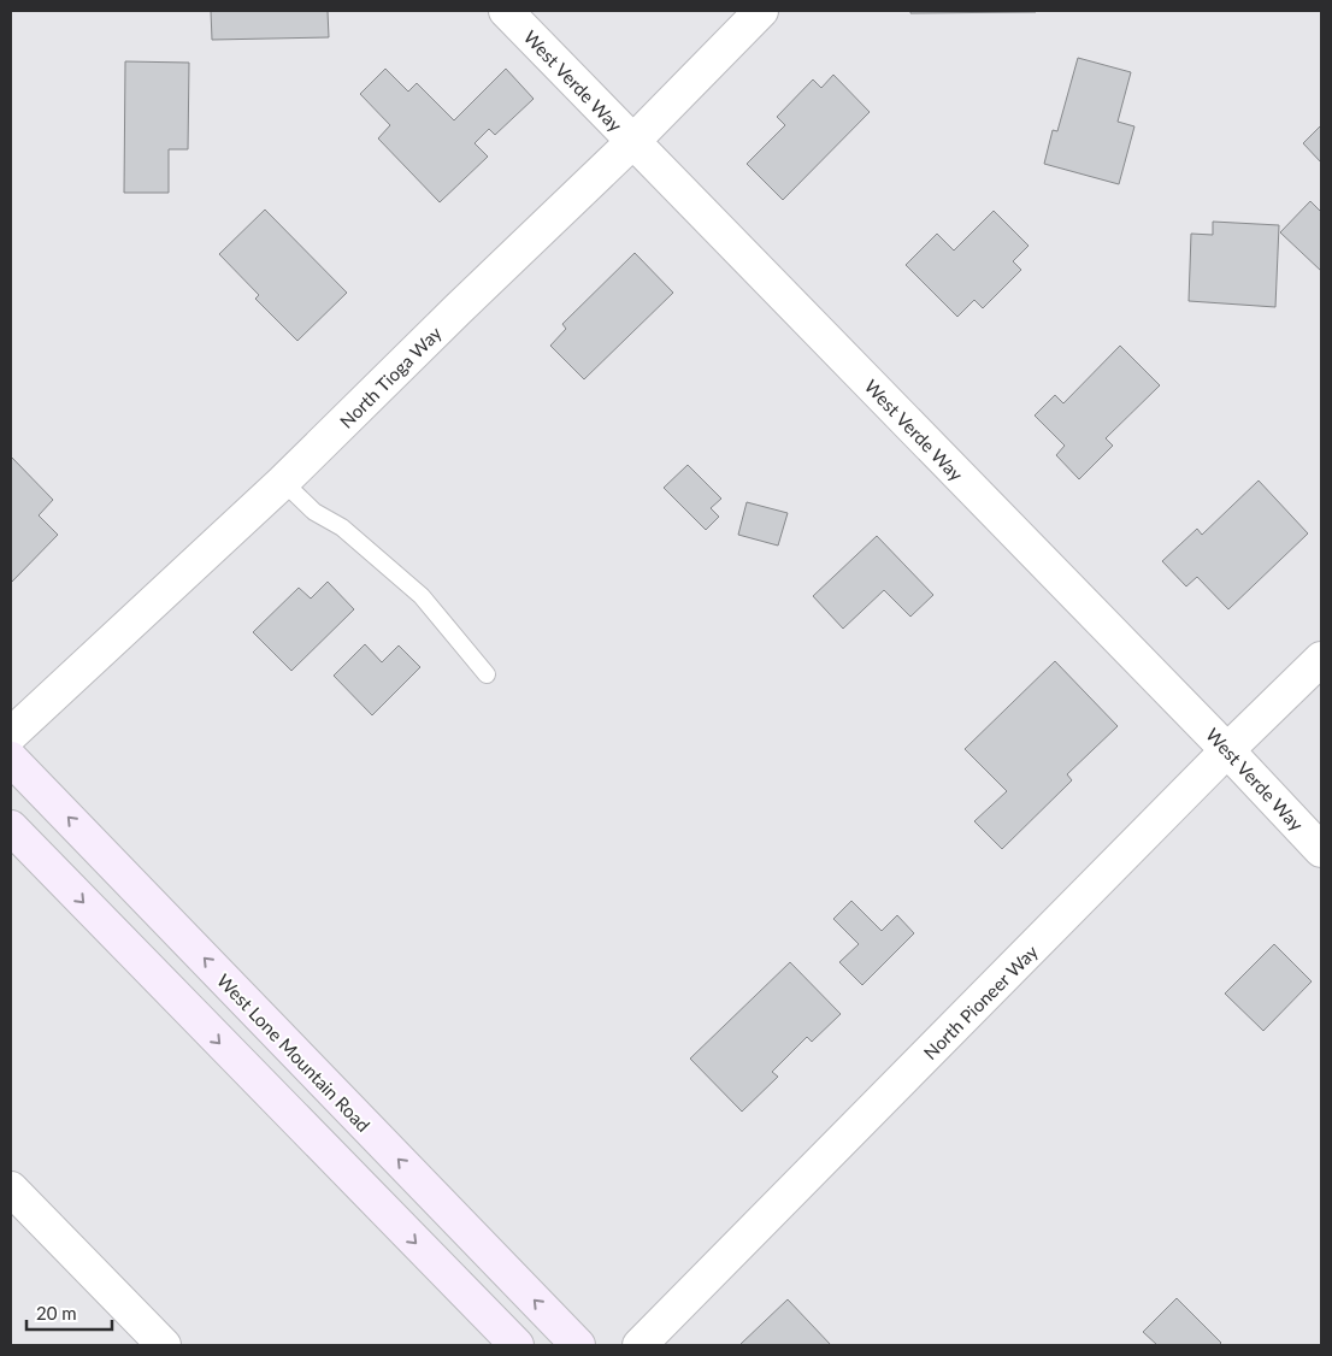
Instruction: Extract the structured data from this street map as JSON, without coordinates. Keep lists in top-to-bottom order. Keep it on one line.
{"streets":{"main road":["West Lone Mountain Road"],"street":["West Verde Way","North Tioga Way","North Pioneer Way"]},"crossings":[["West Verde Way","North Tioga Way"],["West Verde Way","North Pioneer Way"]],"scale_bar":"20 m"}
